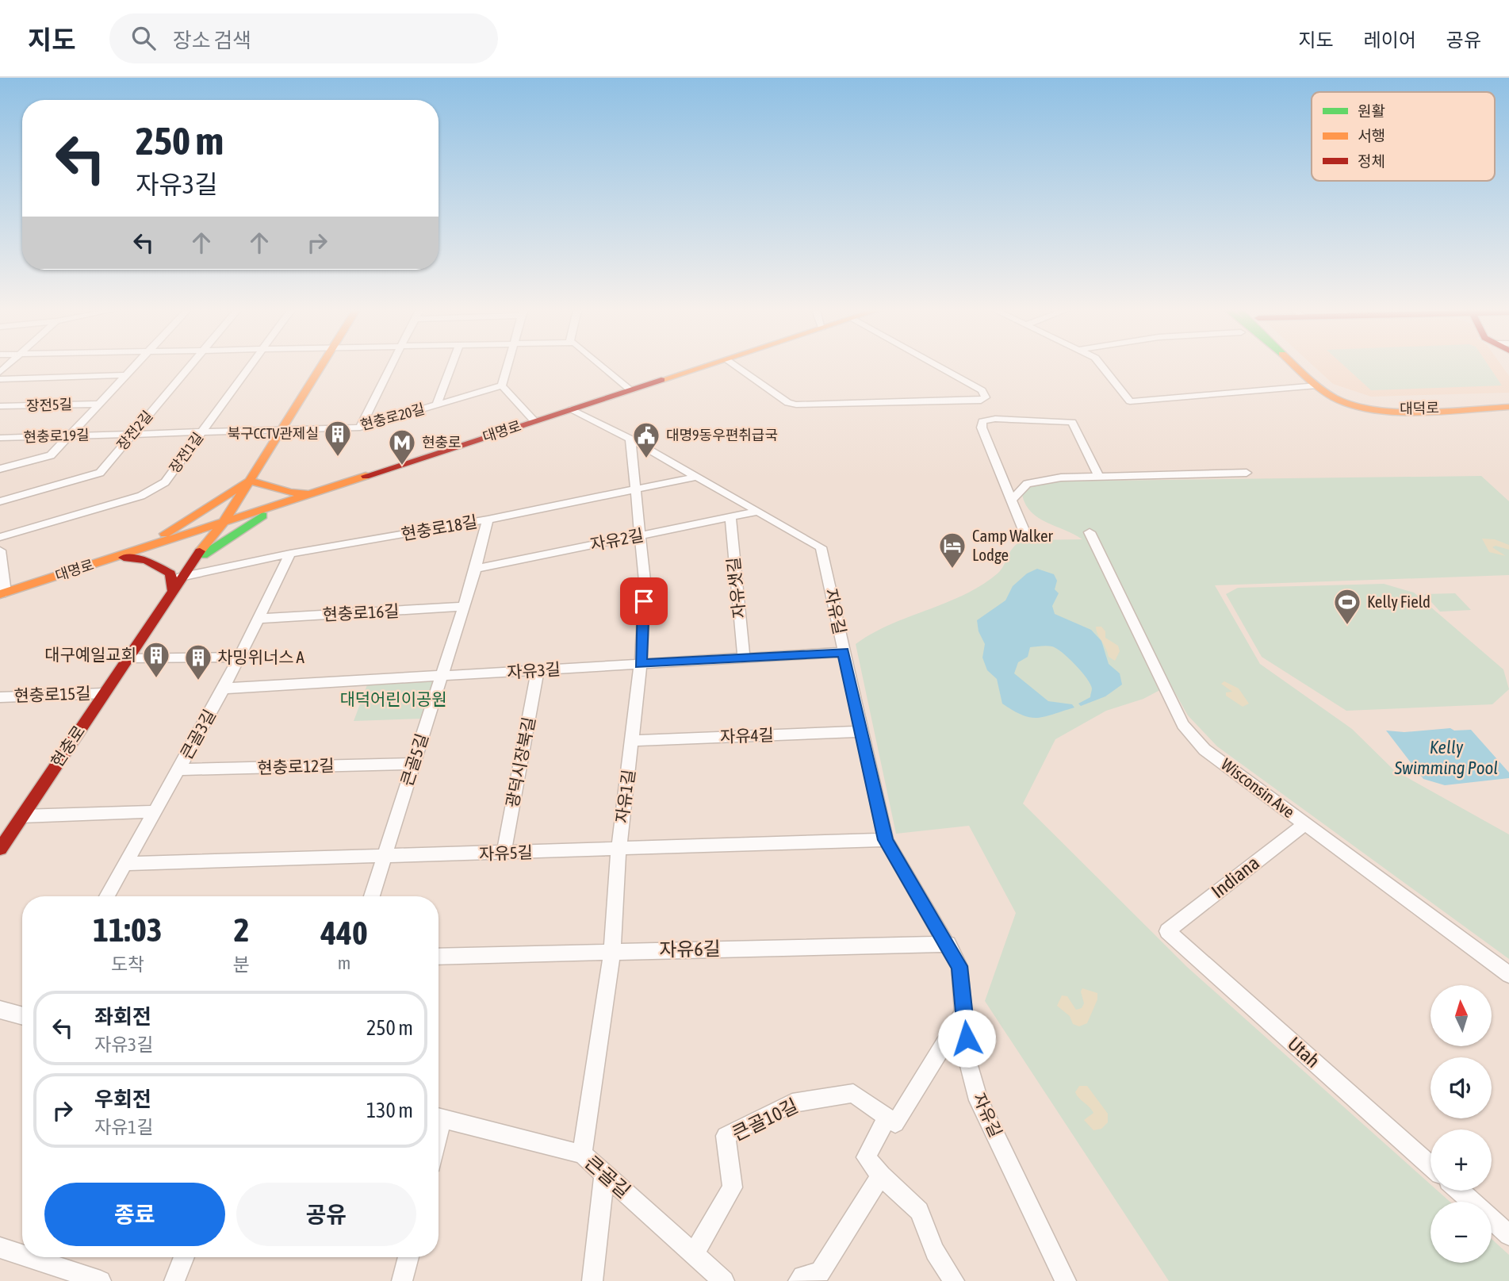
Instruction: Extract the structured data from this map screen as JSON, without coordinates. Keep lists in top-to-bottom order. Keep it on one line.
{"streets":{"main road":["대덕로","대명로","현충로"],"street":["장전5길","현충로20길","장전2길","현충로19길","장전1길","현충로18길","자유2길","자유샛길","자유길","현충로16길","자유3길","현충로15길","큰골3길","자유4길","큰골5길","광덕시장북길","현충로12길","Wisconsin Ave","자유1길","자유5길","Indiana","자유6길","Utah","큰골10길","큰골길"]},"crossings":[["현충로20길","현충로19길"],["현충로20길","현충로"],["장전2길","현충로19길"],["대명로","자유길"],["대명로","현충로"],["현충로19길","장전1길"],["현충로19길","현충로"],["현충로18길","자유길"],["현충로18길","큰골3길"],["현충로18길","현충로"],["현충로18길","큰골5길"],["현충로18길","자유1길"],["자유2길","자유샛길"],["자유2길","자유길"],["자유2길","큰골5길"],["자유2길","자유1길"],["자유샛길","자유3길"],["자유길","자유3길"],["자유길","자유4길"],["자유길","자유1길"],["자유길","자유5길"],["자유길","자유6길"],["현충로16길","큰골3길"],["현충로16길","큰골5길"],["자유3길","큰골3길"],["자유3길","큰골5길"],["자유3길","광덕시장북길"],["자유3길","자유1길"],["현충로15길","현충로"],["큰골3길","현충로12길"],["큰골3길","자유5길"],["자유4길","자유1길"],["큰골5길","현충로12길"],["큰골5길","자유5길"],["광덕시장북길","자유5길"],["Wisconsin Ave","Indiana"],["자유1길","자유5길"],["자유1길","자유6길"],["자유1길","큰골길"],["Indiana","Utah"],["큰골10길","큰골길"]],"water":["Kelly Swimming Pool"],"parks":["대덕어린이공원"],"places":{"building":["북구CCTV관제실","대구예일교회","차밍위너스 A"],"public building":["대명9동우편취급국"],"metro station":["현충로"],"hotel":["Camp Walker Lodge"],"sports":["Kelly Field"]},"legend":["원활","서행","정체"],"north":"top","page":{"header":"지도","search":"장소 검색","nav":["지도","레이어","공유"],"turn":["250 m","자유3길"],"eta":["11:03","도착","2","분","440","m"],"map_buttons":["+","−"],"list":[{"name":"좌회전","note":"자유3길","value":"250 m"},{"name":"우회전","note":"자유1길","value":"130 m"}],"buttons":["종료","공유"]}}
